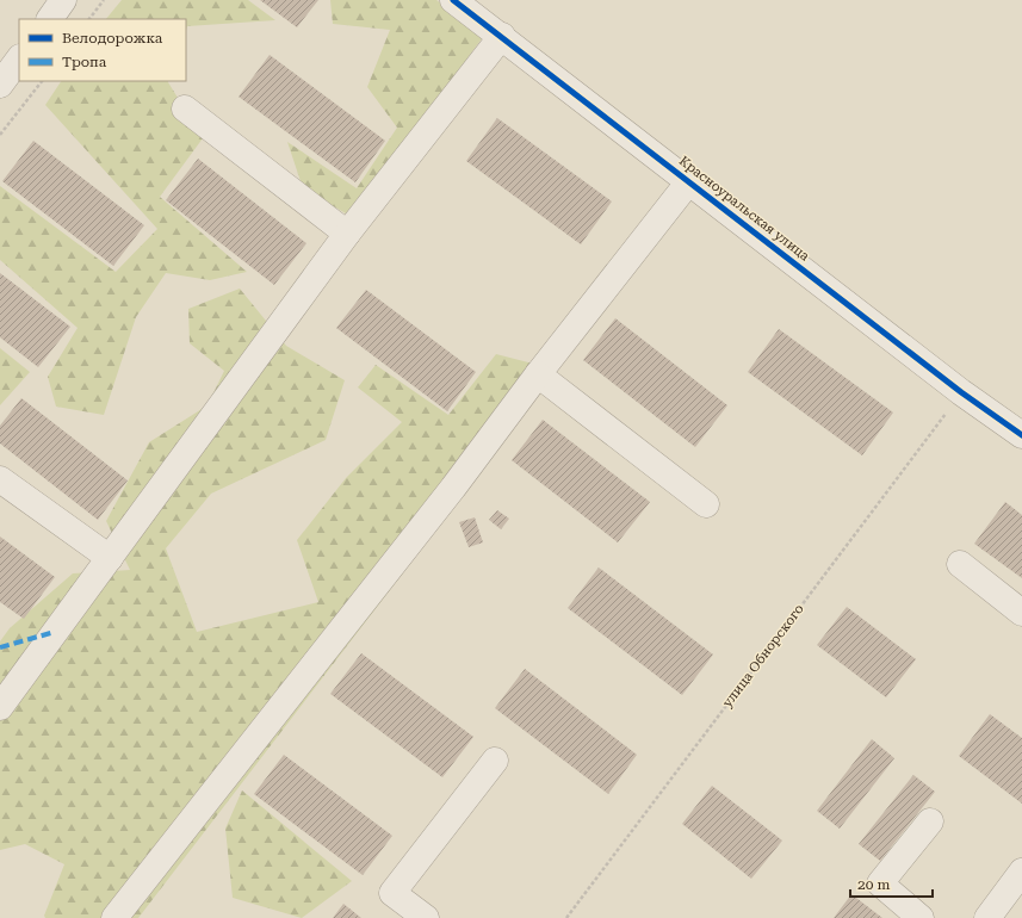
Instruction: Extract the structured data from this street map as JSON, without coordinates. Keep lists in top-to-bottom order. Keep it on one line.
{"streets":{"street":["Красноуральская улица"],"path":["улица Обнорского"]},"crossings":[["Красноуральская улица","улица Обнорского"]],"legend":["Велодорожка","Тропа"],"scale_bar":"20 m"}
